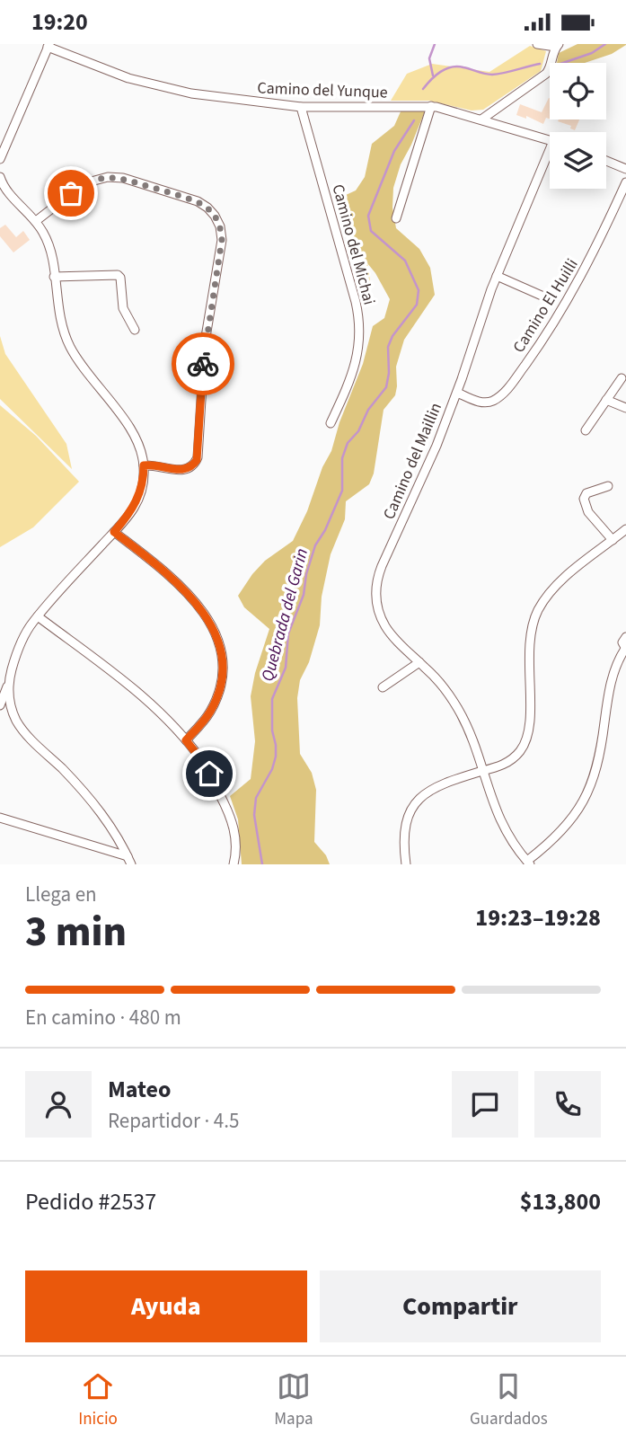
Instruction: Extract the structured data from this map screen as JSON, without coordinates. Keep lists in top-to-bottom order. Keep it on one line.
{"streets":{"street":["Camino del Yunque","Camino del Michai","Camino El Huilli","Camino del Maillin"]},"crossings":[["Camino del Yunque","Camino del Michai"],["Camino El Huilli","Camino del Maillin"]],"water":["Quebrada del Garin"],"page":{"status":"19:20","heading":["3 min","Llega en","19:23–19:28"],"panel":["Mateo","Repartidor · 4.5","Pedido #2537","$13,800"],"bar":"En camino · 480 m","buttons":["Ayuda","Compartir"],"tabs":["Inicio","Mapa","Guardados"]}}
